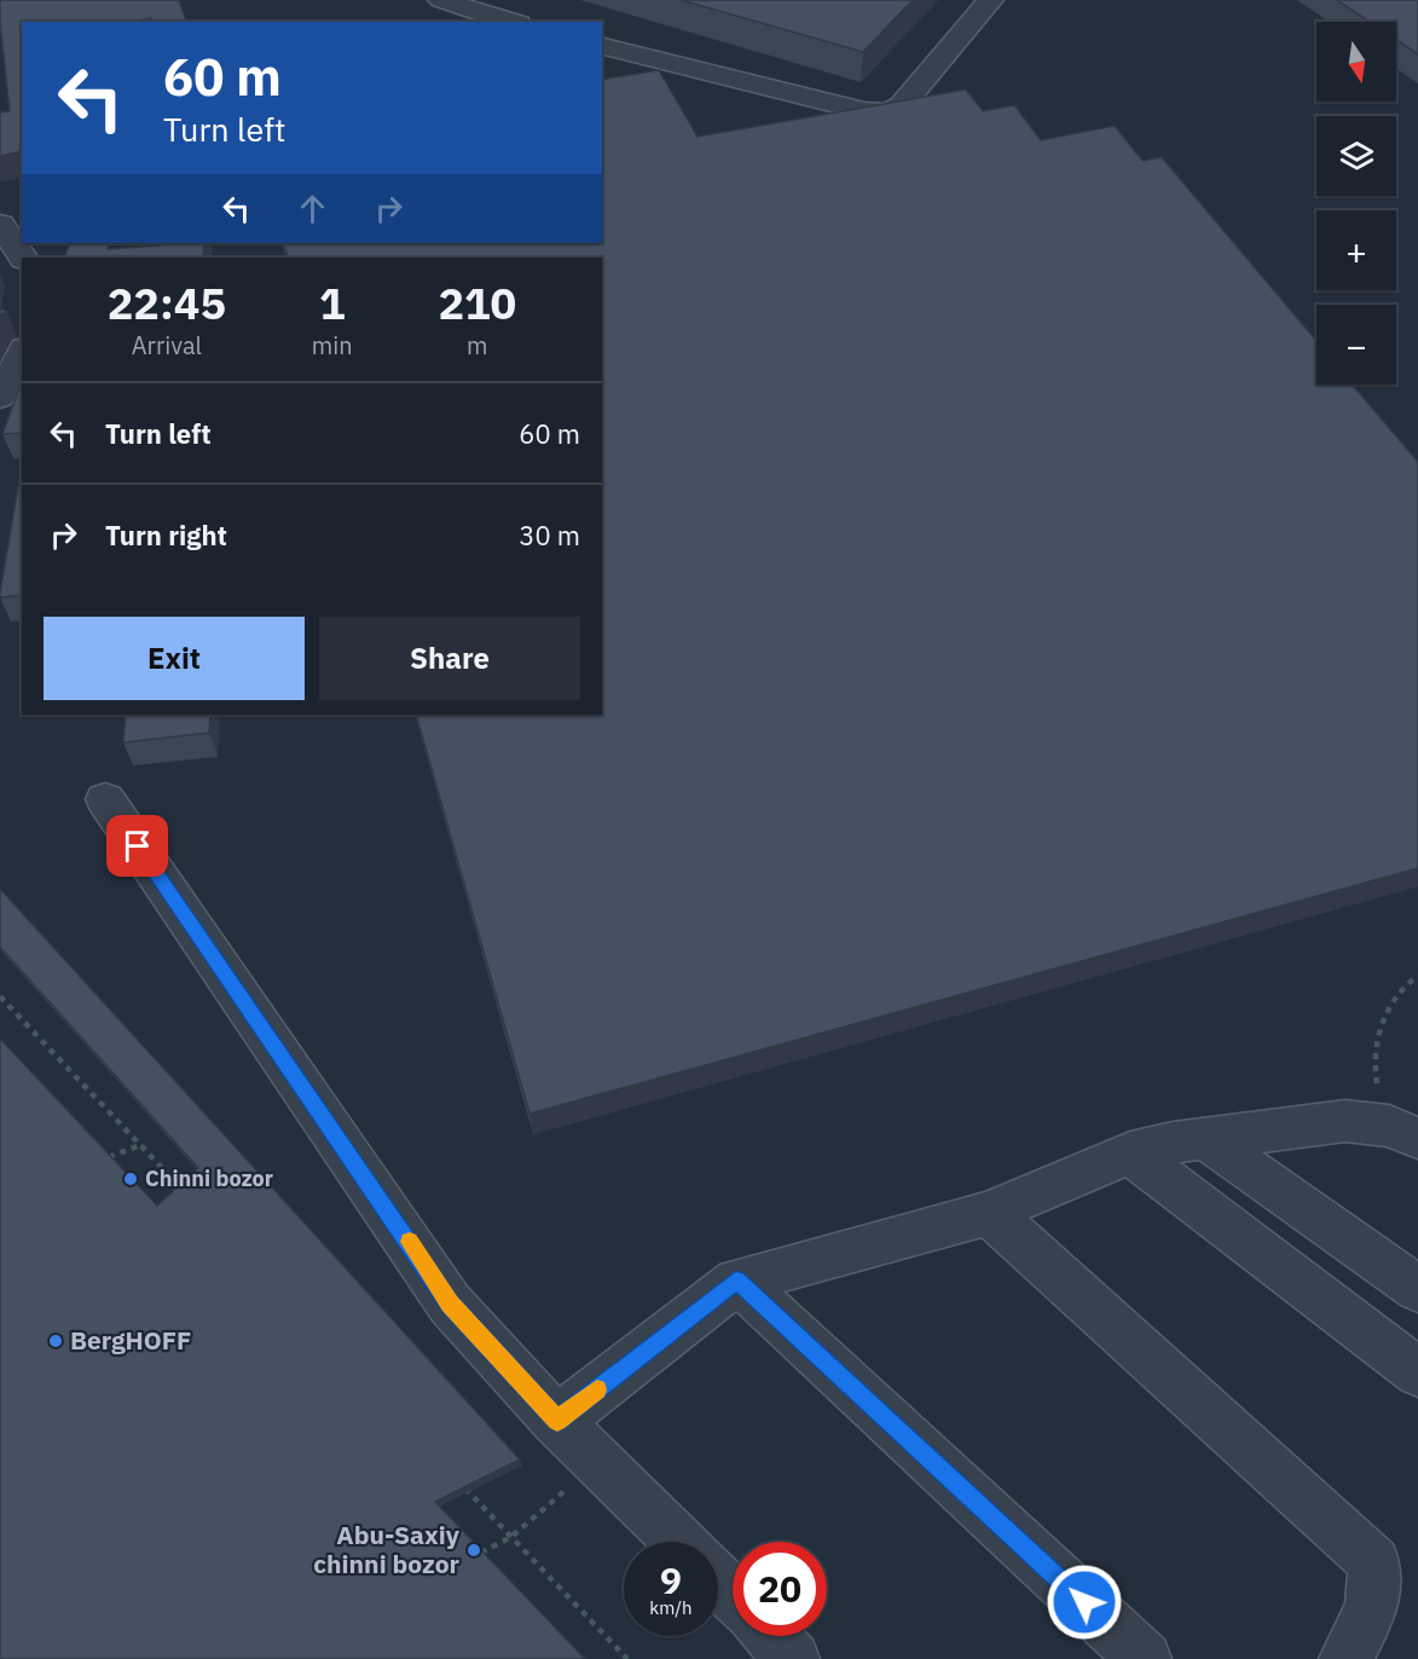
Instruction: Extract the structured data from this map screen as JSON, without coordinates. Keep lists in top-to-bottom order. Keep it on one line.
{"places":["Chinni bozor","BergHOFF","Abu-Saxiy chinni bozor"],"north":"bottom","page":{"map_buttons":["+","−"],"turn":["60 m","Turn left"],"eta":["22:45","Arrival","1","min","210","m"],"list":[{"name":"Turn left","value":"60 m"},{"name":"Turn right","value":"30 m"}],"buttons":["Exit","Share"],"speed":"9 km/h","limit":"20"}}
